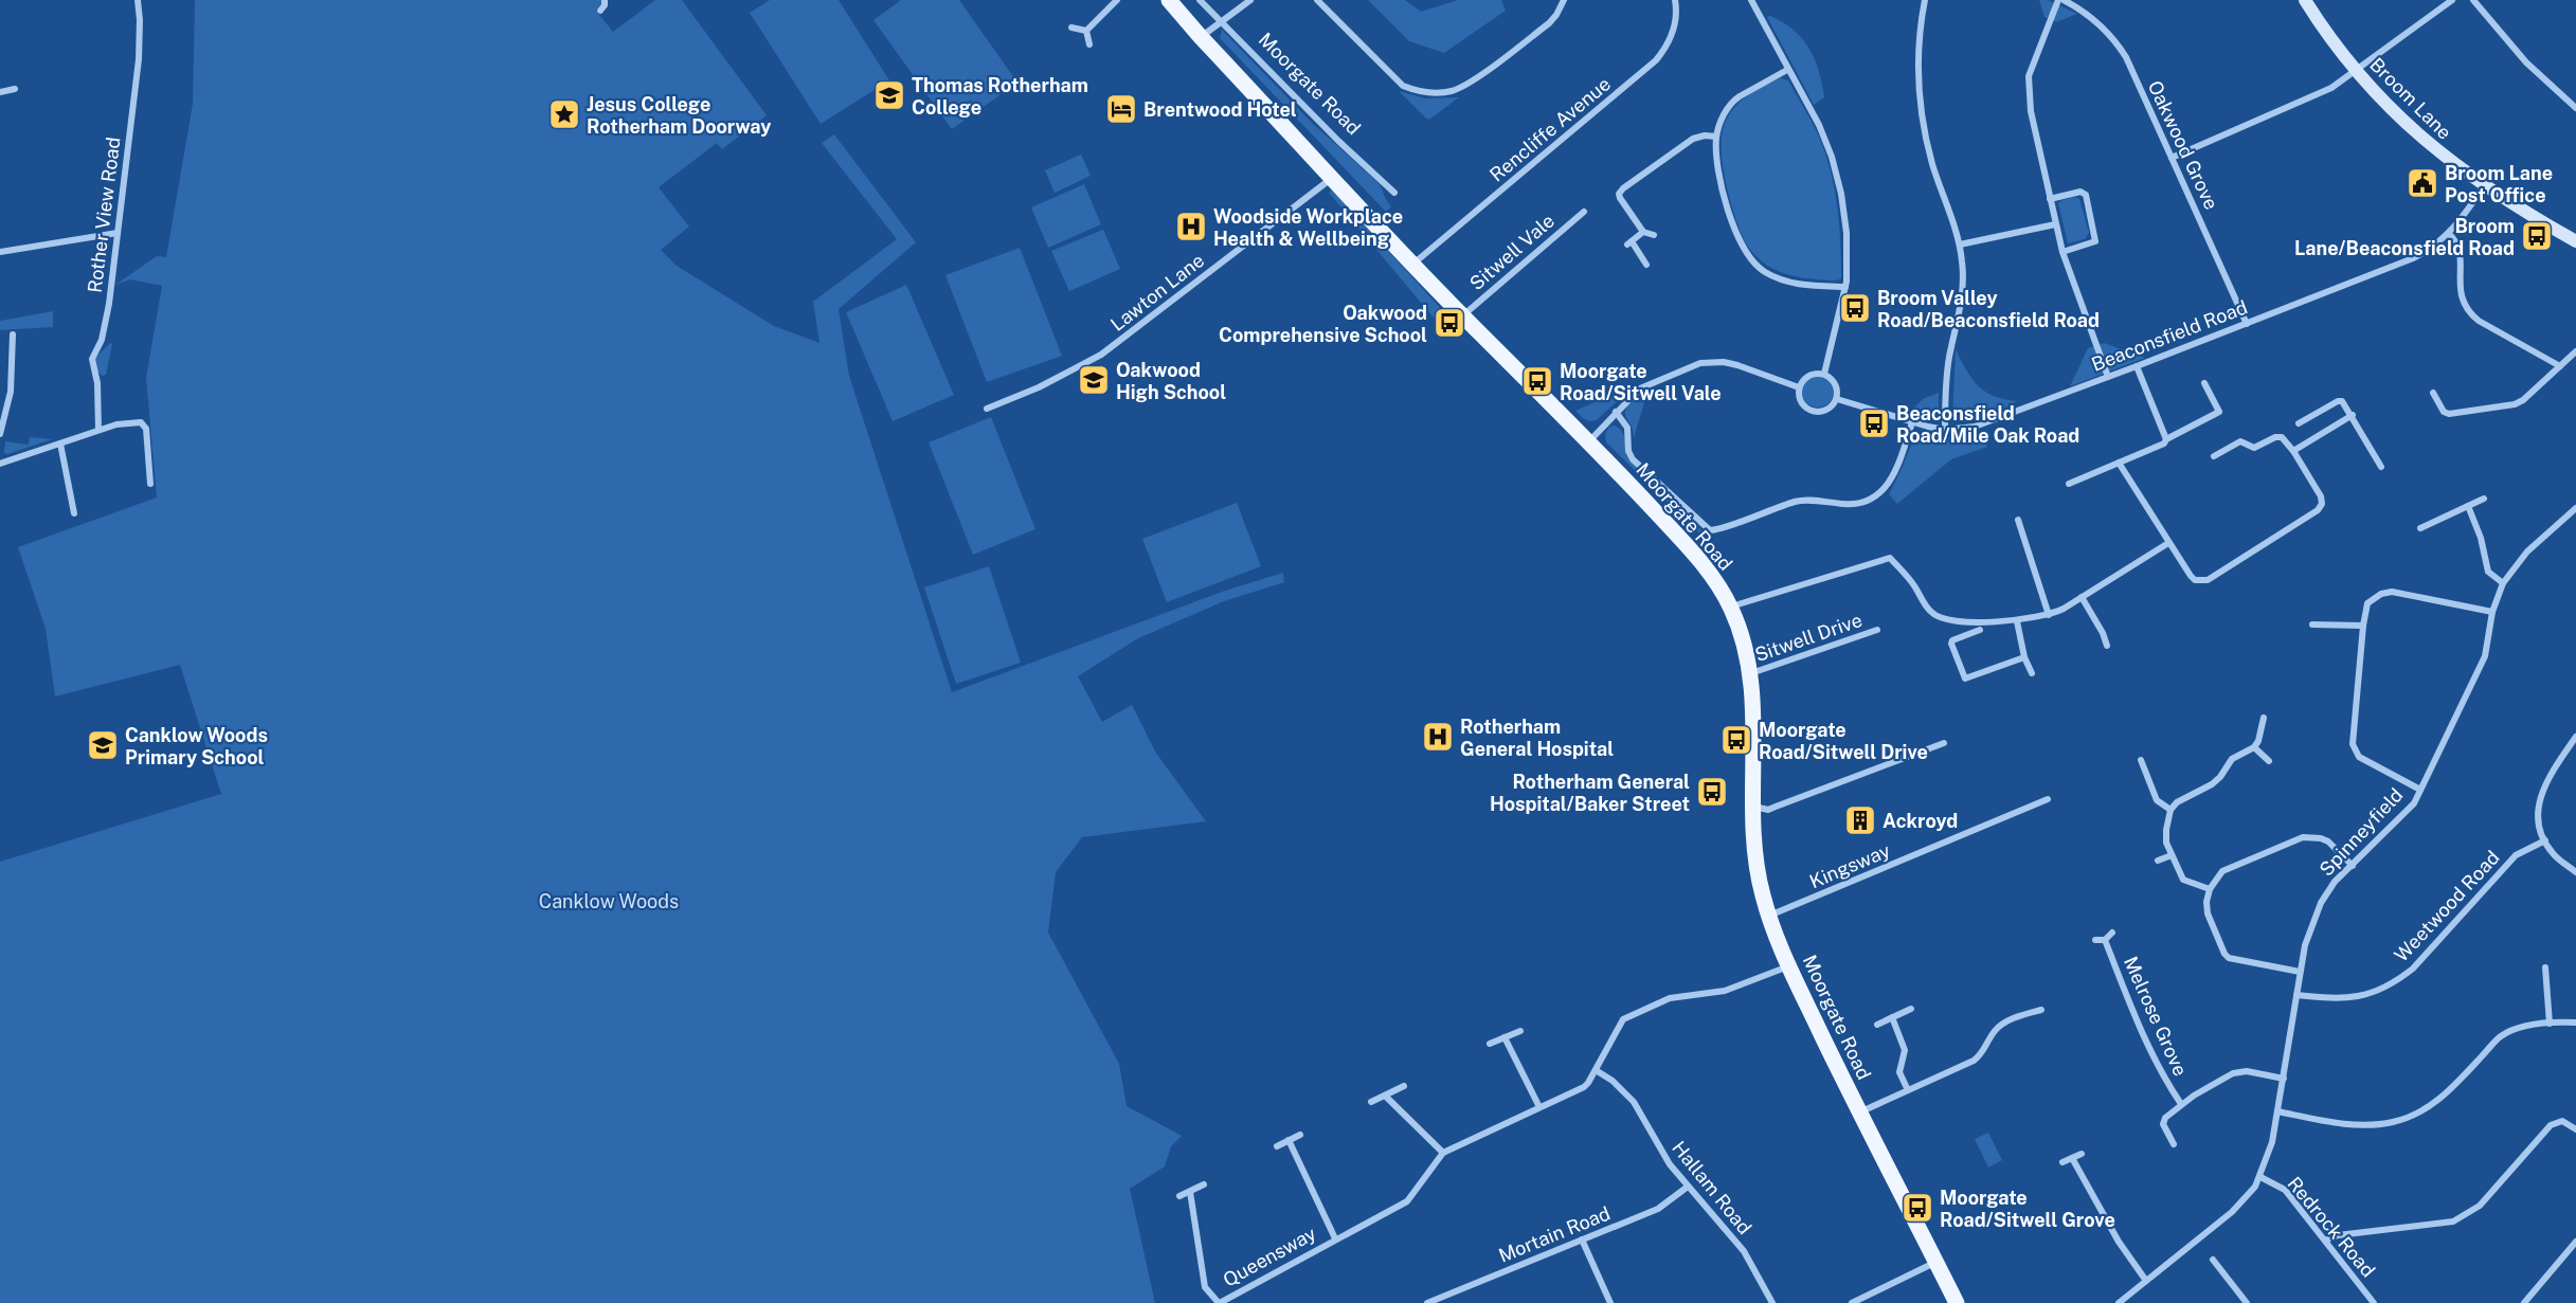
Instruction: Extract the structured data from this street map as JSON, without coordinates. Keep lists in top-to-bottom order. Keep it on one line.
{"streets":{"main road":["Moorgate Road","Broom Lane"],"street":["Rencliffe Avenue","Oakwood Grove","Rother View Road","Sitwell Vale","Lawton Lane","Beaconsfield Road","Sitwell Drive","Spinneyfield","Kingsway","Weetwood Road","Melrose Grove","Hallam Road","Redrock Road","Mortain Road","Queensway"]},"crossings":[["Moorgate Road","Rencliffe Avenue"],["Moorgate Road","Sitwell Vale"],["Moorgate Road","Lawton Lane"],["Moorgate Road","Sitwell Drive"],["Moorgate Road","Kingsway"],["Moorgate Road","Queensway"],["Broom Lane","Beaconsfield Road"],["Oakwood Grove","Beaconsfield Road"],["Spinneyfield","Weetwood Road"],["Spinneyfield","Melrose Grove"],["Spinneyfield","Redrock Road"],["Hallam Road","Mortain Road"],["Hallam Road","Queensway"]],"parks":["Canklow Woods"],"places":{"school or university":["Thomas Rotherham College","Oakwood High School","Canklow Woods Primary School"],"hotel":["Brentwood Hotel"],"place":["Jesus College Rotherham Doorway"],"public building":["Broom Lane Post Office"],"hospital":["Woodside Workplace Health & Wellbeing","Rotherham General Hospital"],"bus stop":["Broom Lane/Beaconsfield Road","Broom Valley Road/Beaconsfield Road","Oakwood Comprehensive School","Moorgate Road/Sitwell Vale","Beaconsfield Road/Mile Oak Road","Moorgate Road/Sitwell Drive","Rotherham General Hospital/Baker Street","Moorgate Road/Sitwell Grove"],"building":["Ackroyd"]}}
